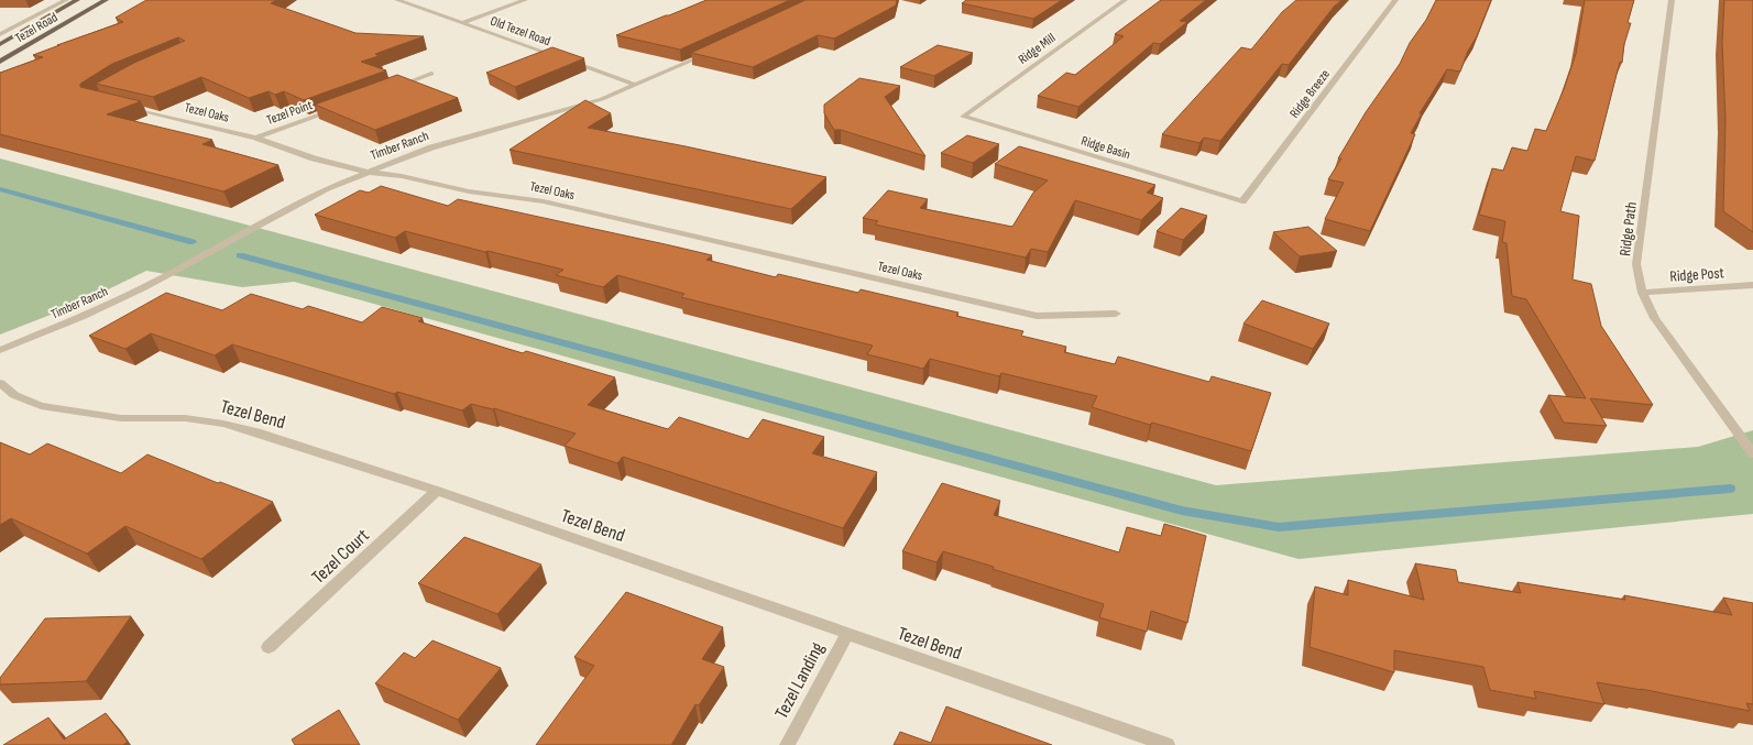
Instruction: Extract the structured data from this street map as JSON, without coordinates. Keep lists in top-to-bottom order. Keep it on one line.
{"streets":{"main road":["Tezel Road"],"street":["Old Tezel Road","Ridge Mill","Ridge Breeze","Tezel Oaks","Tezel Point","Timber Ranch","Ridge Basin","Ridge Path","Ridge Post","Tezel Bend","Tezel Court","Tezel Landing"]},"crossings":[["Old Tezel Road","Timber Ranch"],["Ridge Mill","Ridge Basin"],["Ridge Breeze","Ridge Basin"],["Tezel Oaks","Tezel Point"],["Tezel Oaks","Timber Ranch"],["Ridge Path","Ridge Post"],["Tezel Bend","Tezel Court"],["Tezel Bend","Tezel Landing"]]}
